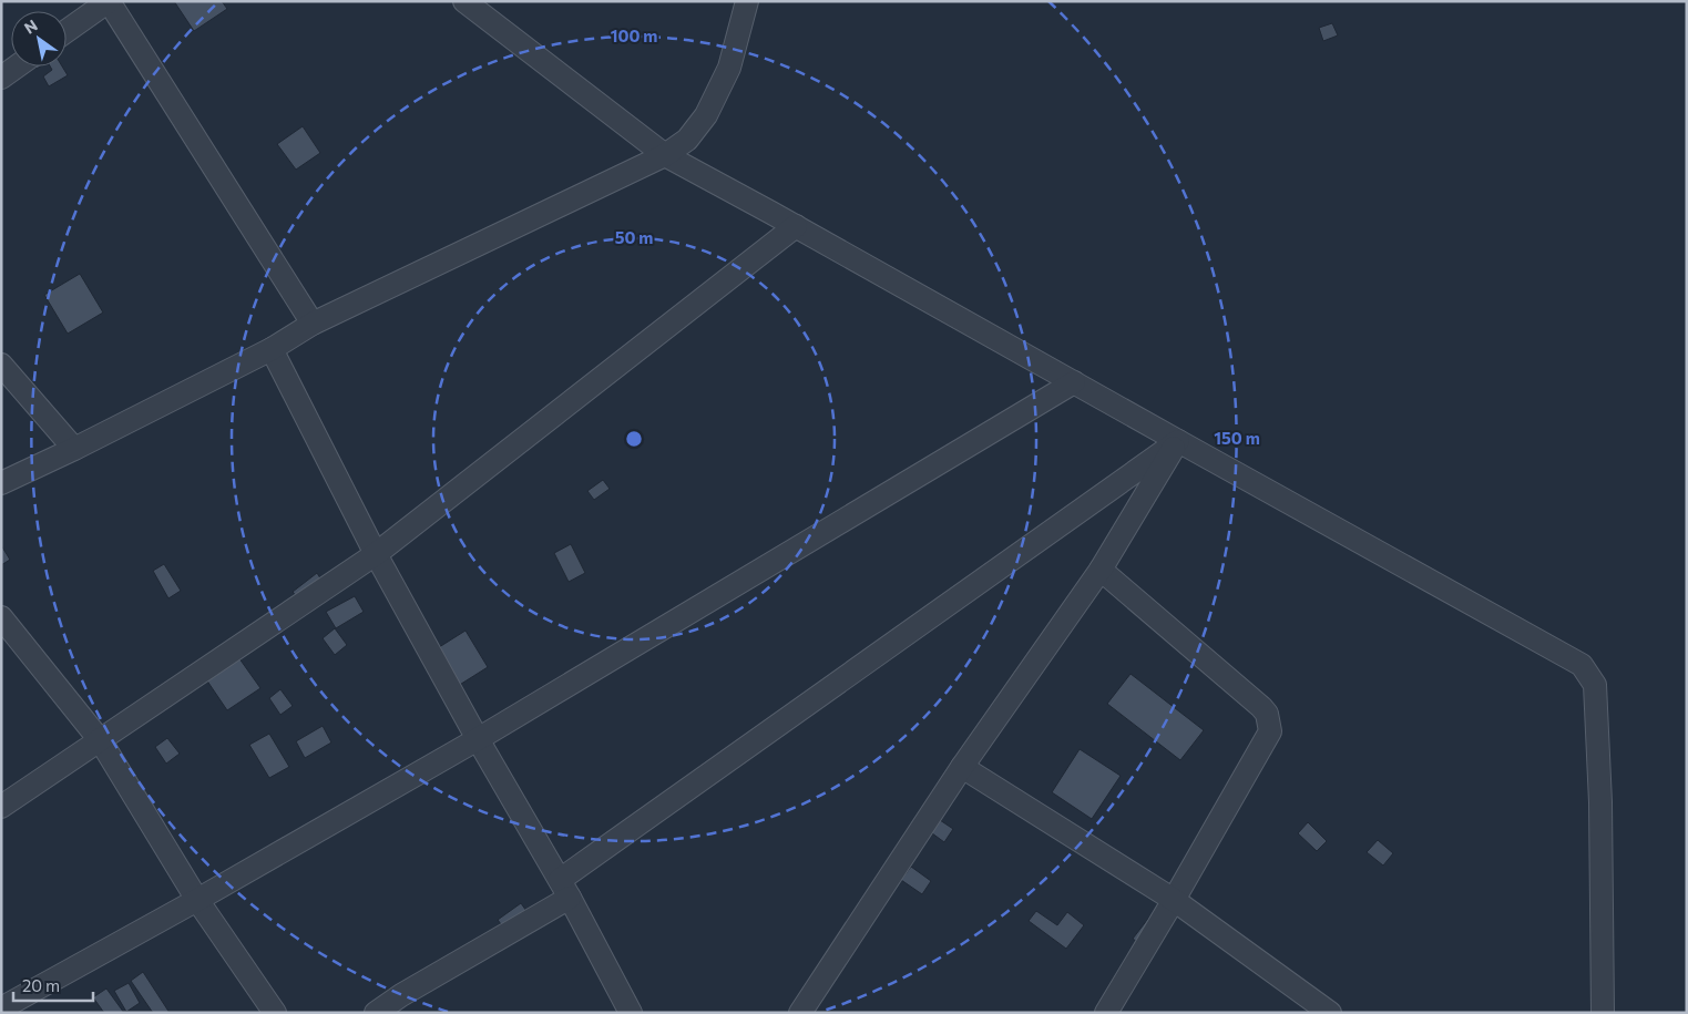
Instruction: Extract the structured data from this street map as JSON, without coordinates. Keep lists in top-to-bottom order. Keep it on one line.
{"scale_bar":"20 m","north":"top left","rings":["100 m","50 m","150 m"]}
